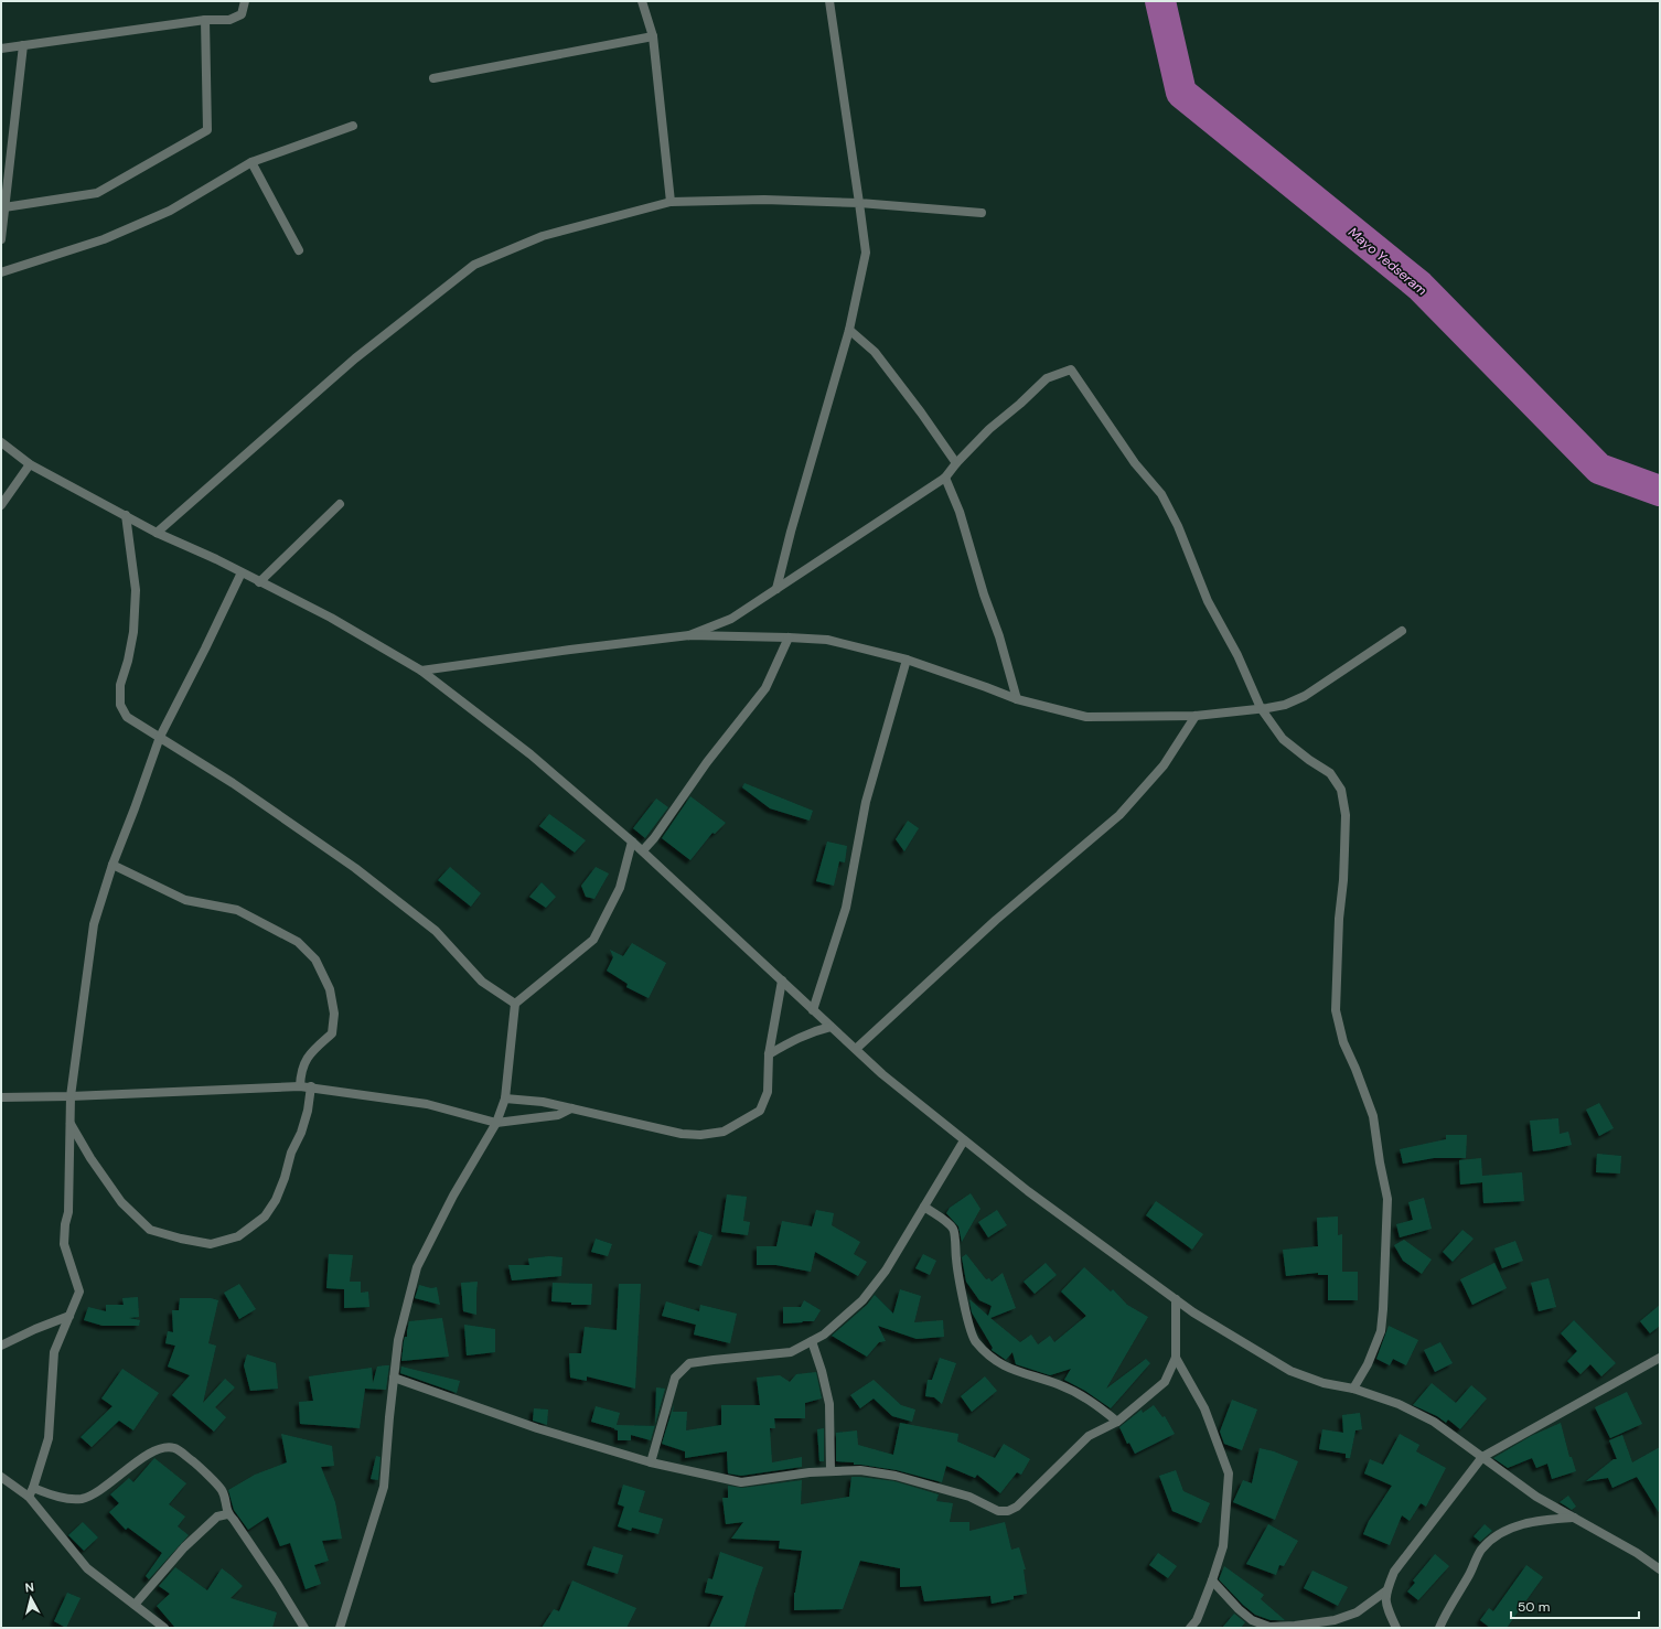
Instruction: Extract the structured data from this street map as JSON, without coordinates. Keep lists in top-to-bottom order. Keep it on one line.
{"water":["Mayo Yedseram"],"scale_bar":"50 m","north":"top"}
